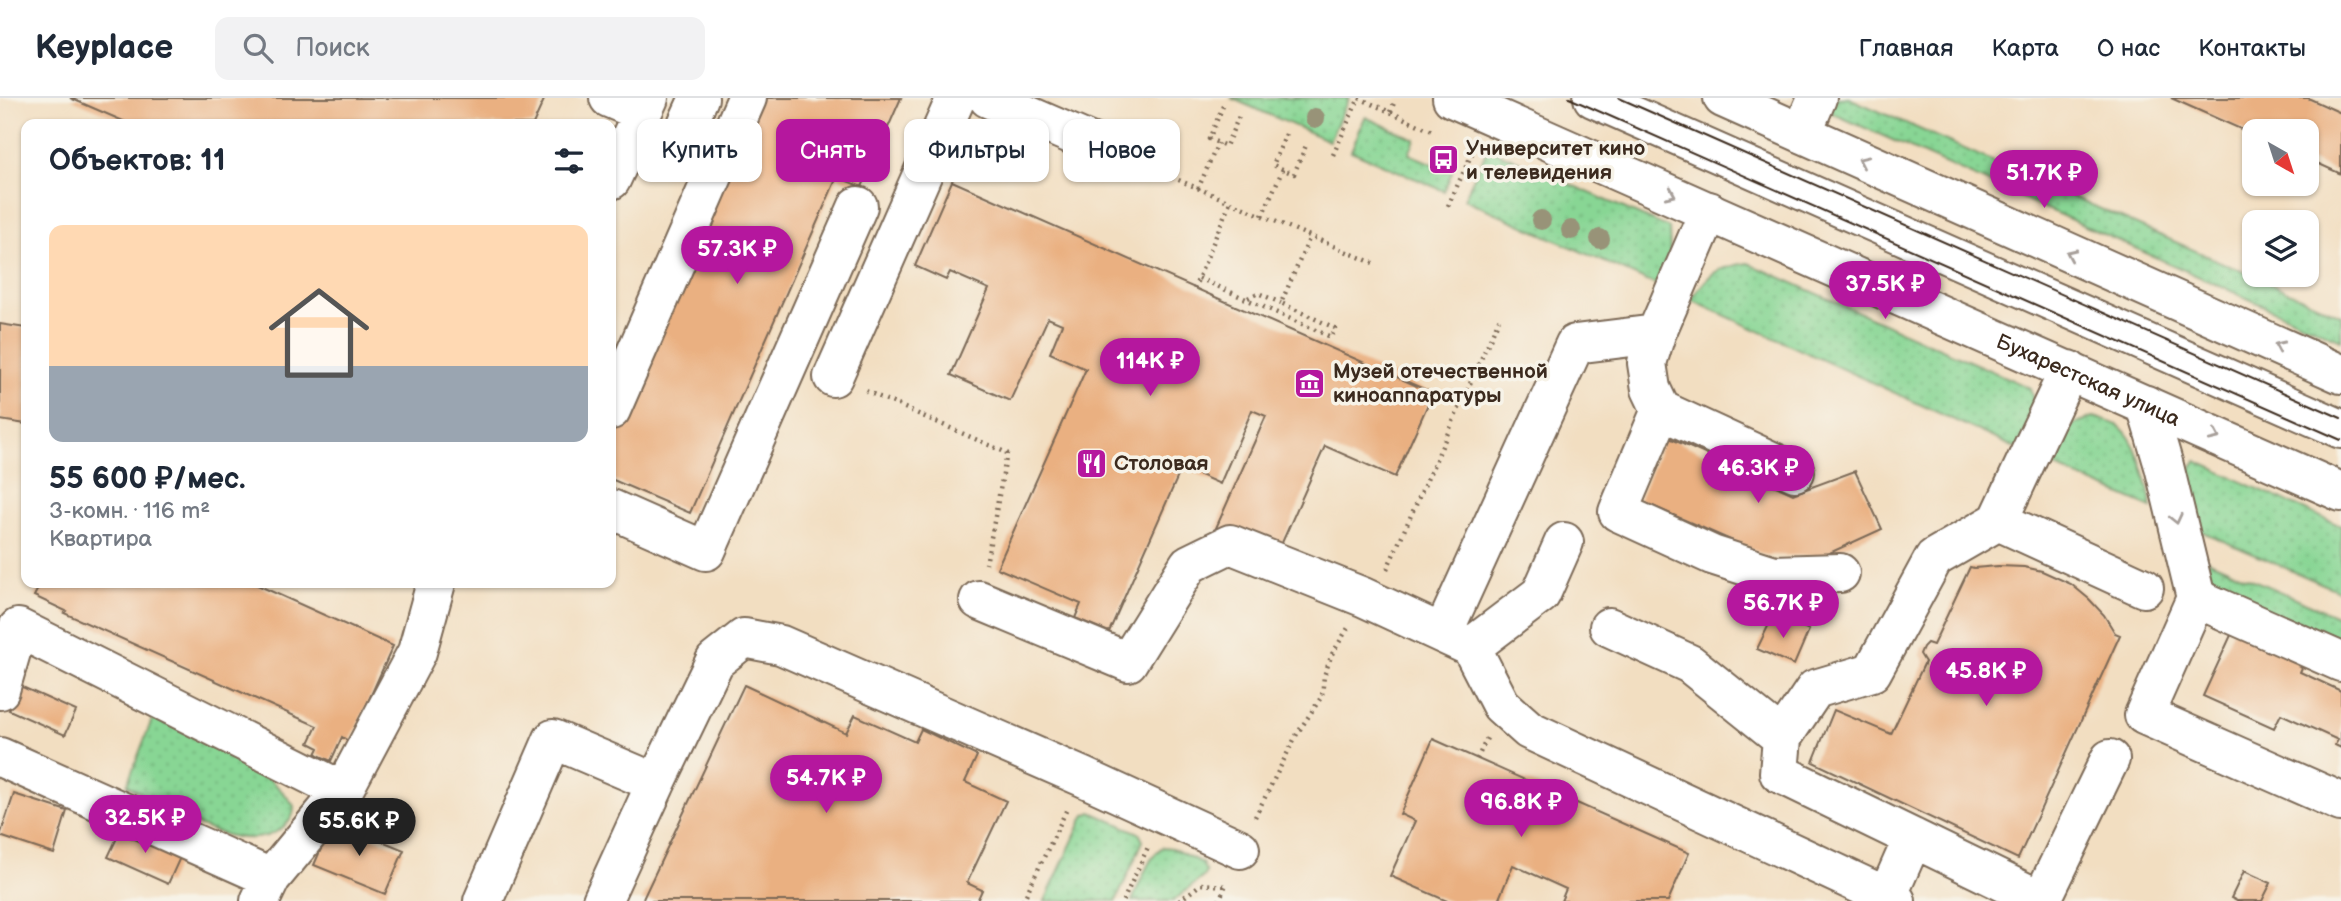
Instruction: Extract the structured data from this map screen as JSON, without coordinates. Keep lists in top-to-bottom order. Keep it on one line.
{"streets":{"main road":["Бухарестская улица"]},"places":{"bus stop":["Университет кино и телевидения"],"museum":["Музей отечественной киноаппаратуры"],"restaurant":["Столовая"]},"north":"bottom right","page":{"header":"Keyplace","search":"Поиск","nav":["Главная","Карта","О нас","Контакты"],"chip":["Купить","Снять","Фильтры","Новое"],"heading":"Объектов: 11","price":["51.7K ₽","57.3K ₽","37.5K ₽","114K ₽","46.3K ₽","56.7K ₽","45.8K ₽","54.7K ₽","96.8K ₽","32.5K ₽","55.6K ₽"],"list":[{"name":"55 600 ₽/мес.","note":"3-комн. · 116 m² · Квартира"}]}}
